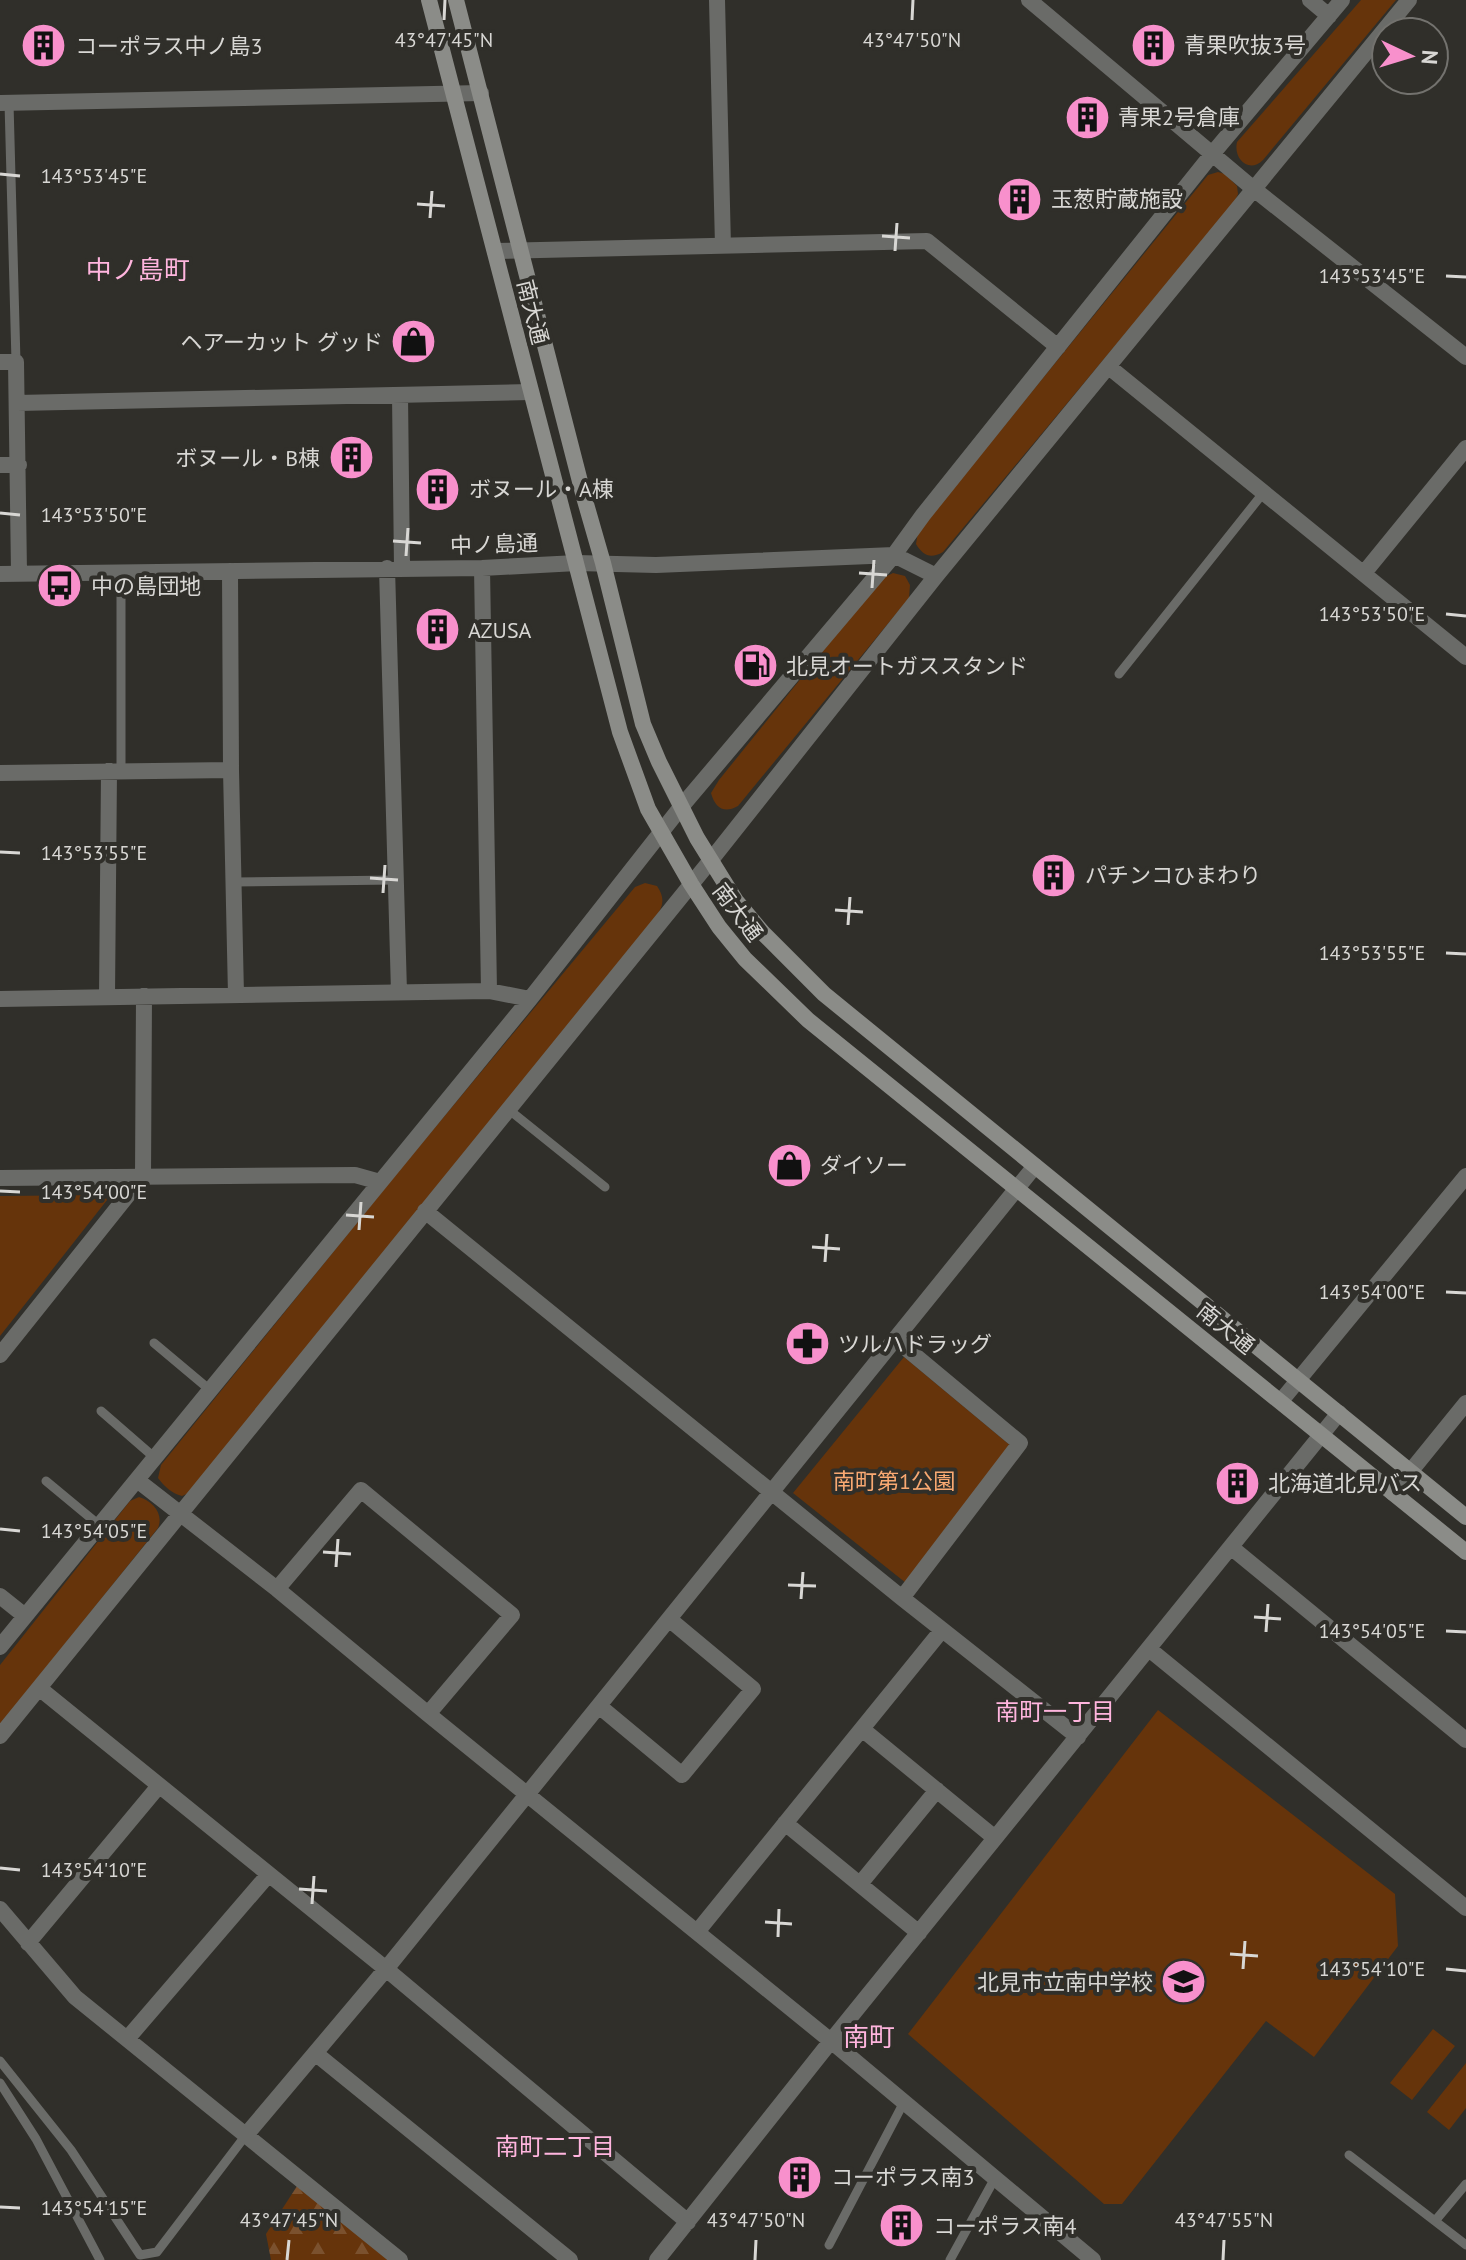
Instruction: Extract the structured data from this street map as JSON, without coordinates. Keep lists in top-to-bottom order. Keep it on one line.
{"streets":{"street":["南大通","中ノ島通"]},"crossings":[["南大通","中ノ島通"]],"districts":["中ノ島町","南町一丁目","南町","南町二丁目"],"parks":["南町第1公園"],"places":{"building":["青果吹抜3号","コーポラス中ノ島3","青果2号倉庫","玉葱貯蔵施設","ボヌール・B棟","ボヌール・A棟","AZUSA","パチンコひまわり","北海道北見バス","コーポラス南3","コーポラス南4"],"shop":["ヘアーカット グッド","ダイソー"],"bus stop":["中の島団地"],"fuel station":["北見オートガススタンド"],"pharmacy":["ツルハドラッグ"],"school or university":["北見市立南中学校"]},"north":"right","coordinates":["43°47'45\"N","43°47'50\"N","143°53'45\"E","143°53'50\"E","143°53'55\"E","143°54'00\"E","143°54'05\"E","143°54'10\"E","143°54'15\"E","43°47'55\"N"]}
